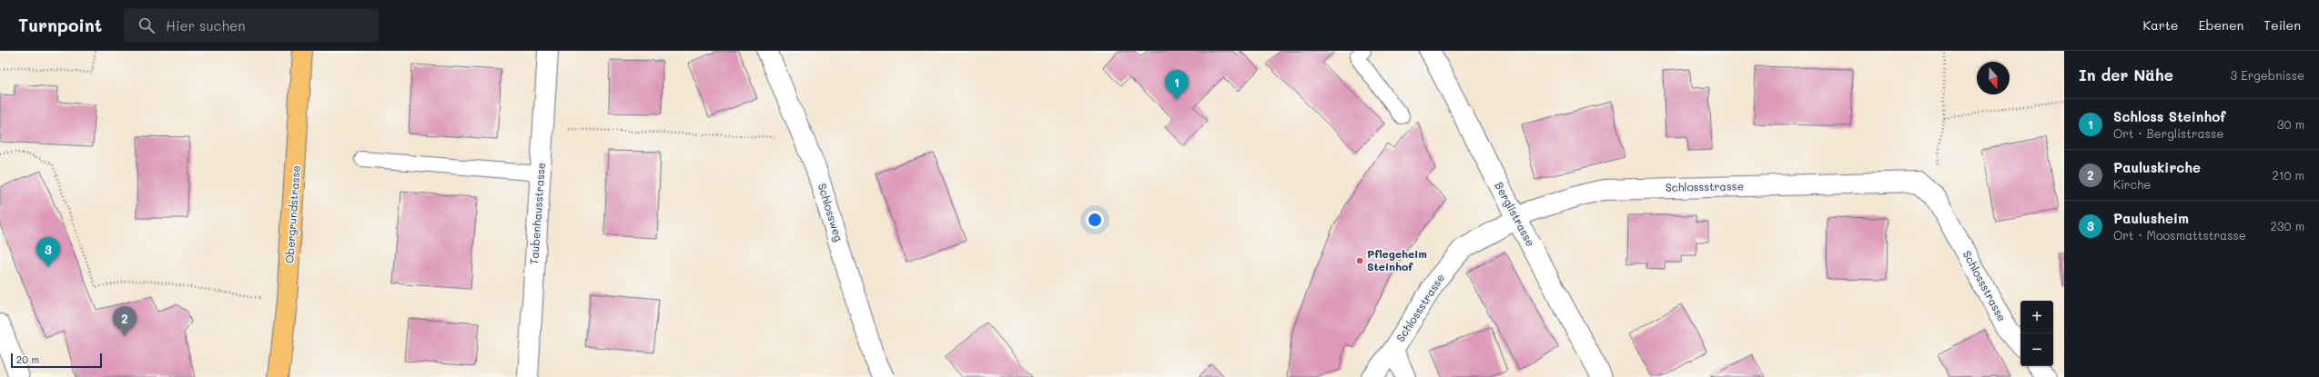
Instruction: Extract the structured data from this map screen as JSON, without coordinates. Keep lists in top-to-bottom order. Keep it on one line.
{"streets":{"main road":["Obergrundstrasse"],"street":["Schlossstrasse","Schlossweg","Taubenhausstrasse","Berglistrasse"]},"crossings":[["Schlossstrasse","Berglistrasse"]],"places":["Pflegeheim Steinhof"],"scale_bar":"20 m","north":"bottom","page":{"header":"Turnpoint","search":"Hier suchen","nav":["Karte","Ebenen","Teilen"],"heading":["In der Nähe","3 Ergebnisse"],"pins":["1","3","2"],"list":[{"mark":"1","name":"Schloss Steinhof","note":"Ort · Berglistrasse","value":"30 m"},{"mark":"2","name":"Pauluskirche","note":"Kirche","value":"210 m"},{"mark":"3","name":"Paulusheim","note":"Ort · Moosmattstrasse","value":"230 m"}],"map_buttons":["+","−"],"scale":"20 m"}}
